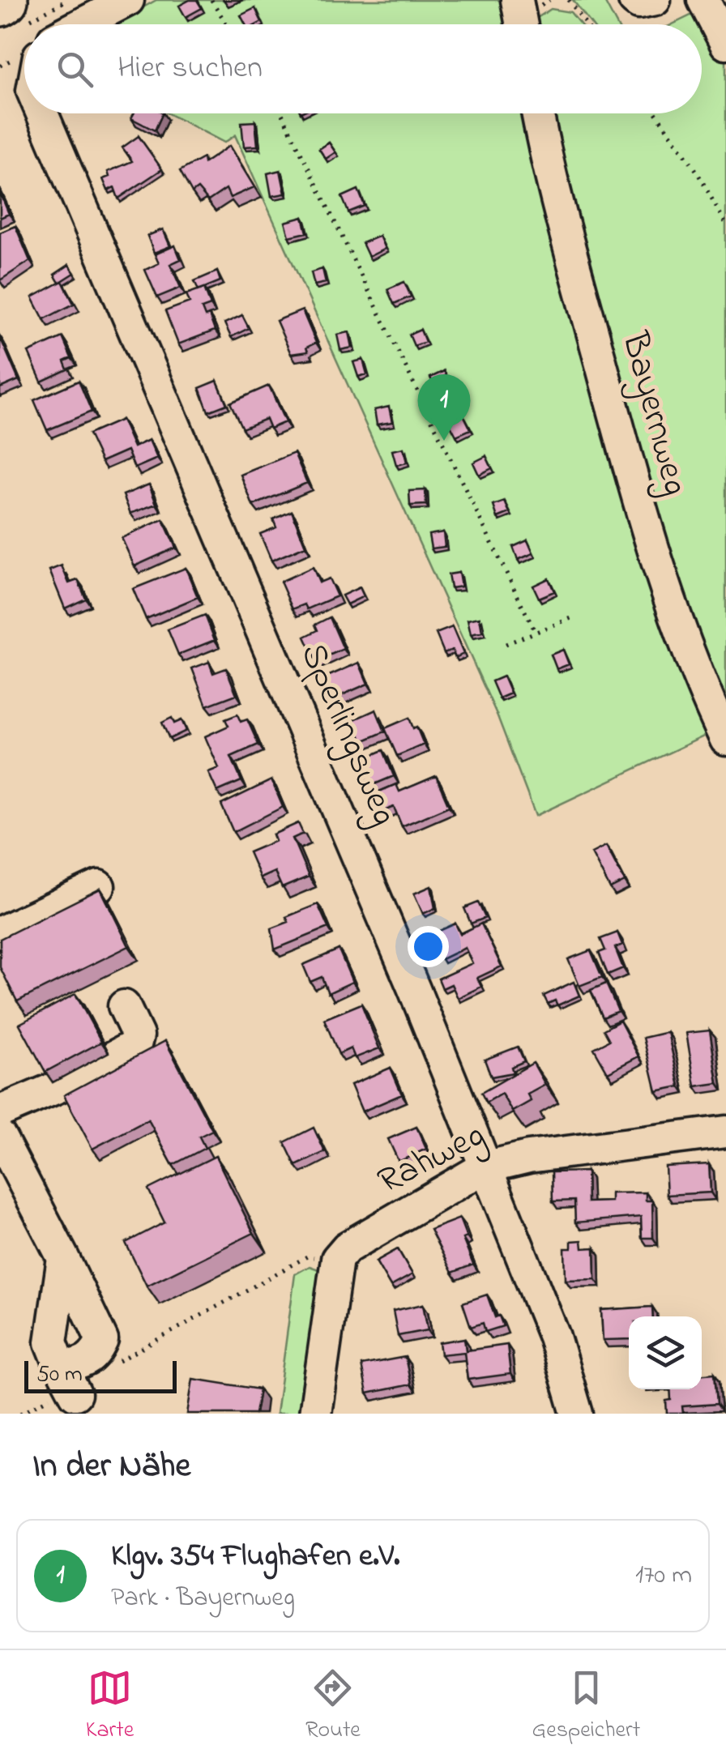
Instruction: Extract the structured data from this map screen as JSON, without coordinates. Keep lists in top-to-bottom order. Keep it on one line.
{"streets":{"street":["Bayernweg","Sperlingsweg","Rahweg"]},"crossings":[["Sperlingsweg","Rahweg"]],"scale_bar":"50 m","page":{"search":"Hier suchen","pins":"1","scale":"50 m","heading":"In der Nähe","list":[{"mark":"1","name":"Klgv. 354 Flughafen e.V.","note":"Park · Bayernweg","value":"170 m"}],"nav":["Karte","Route","Gespeichert"]}}
